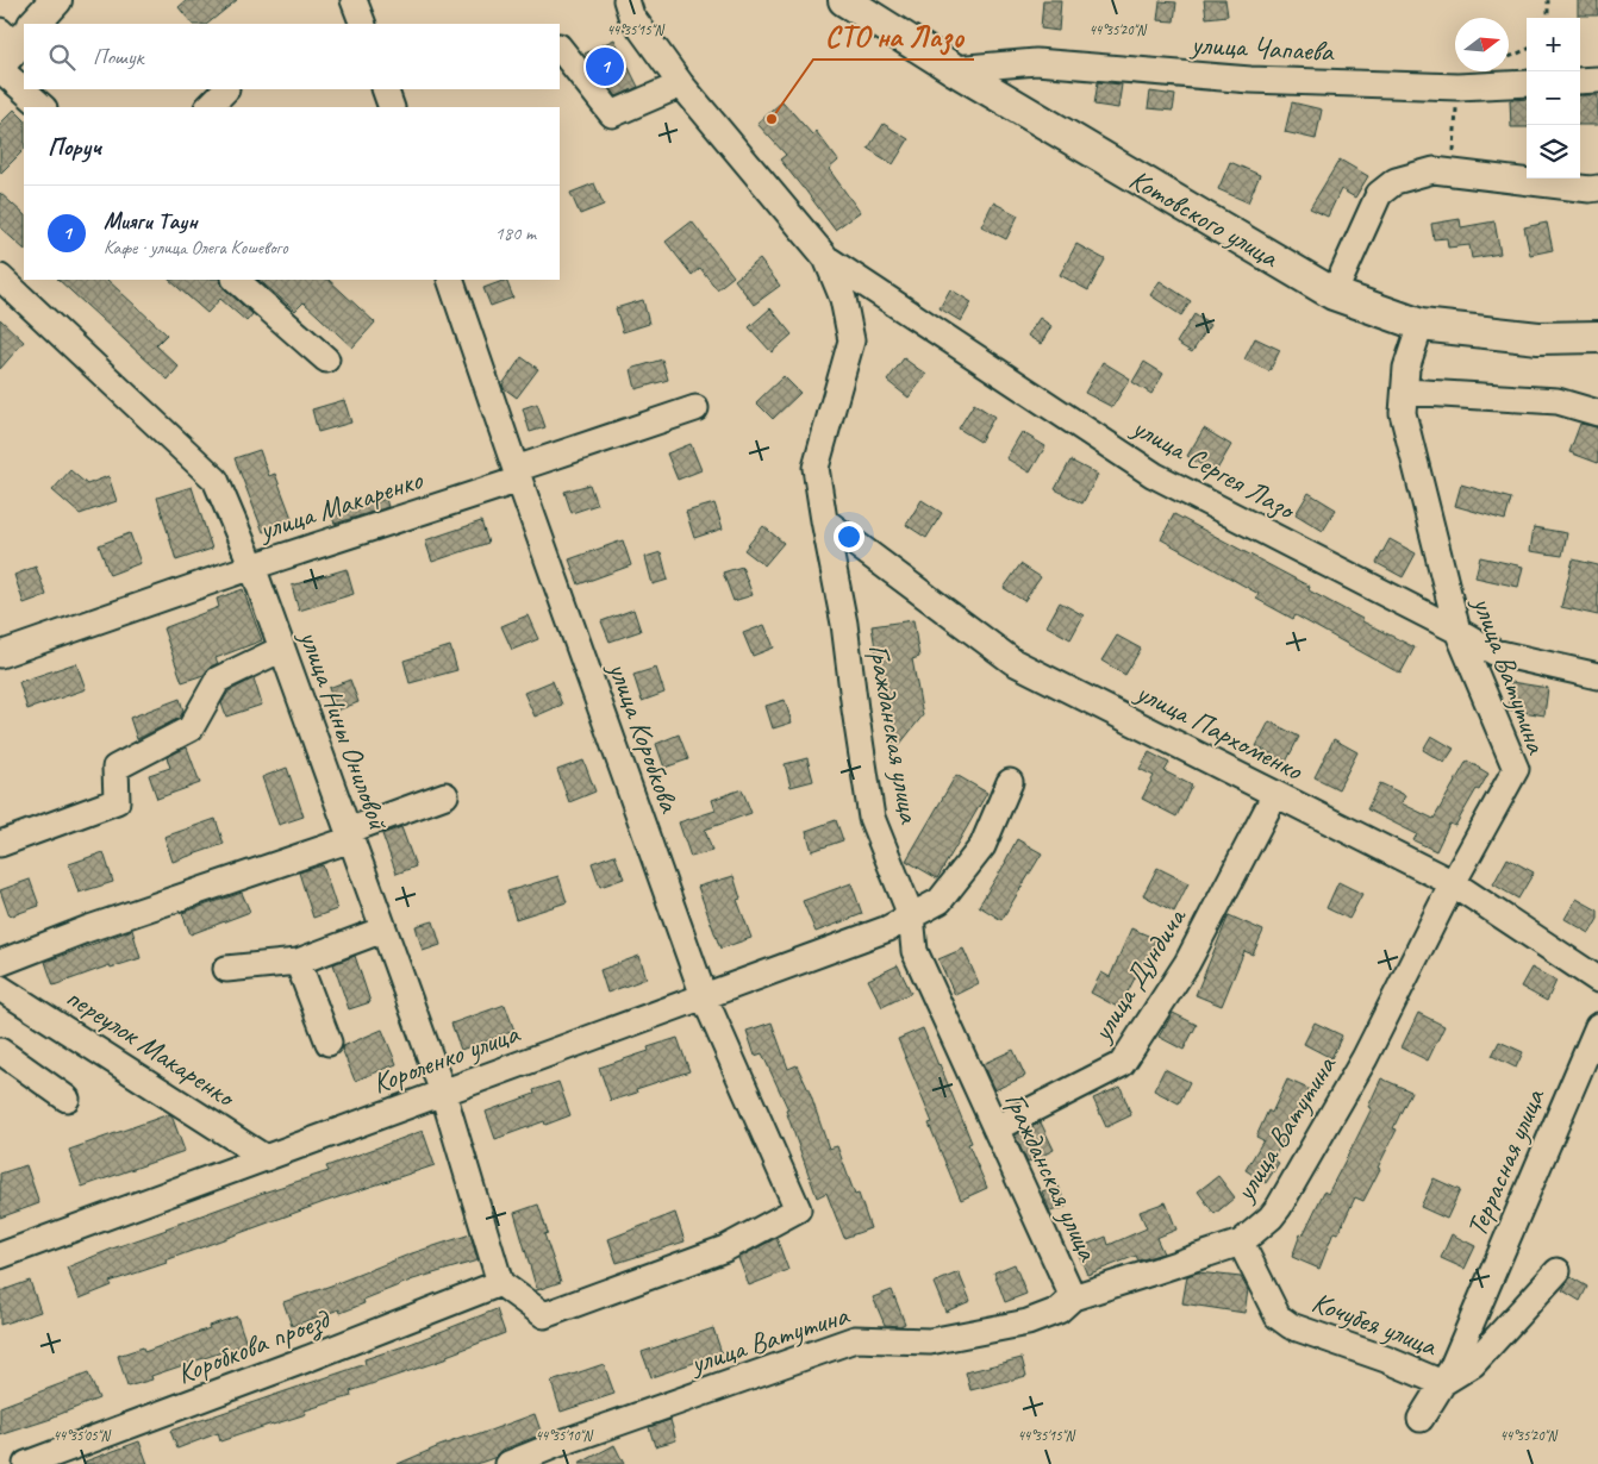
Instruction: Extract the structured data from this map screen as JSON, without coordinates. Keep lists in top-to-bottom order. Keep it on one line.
{"streets":{"main road":["Котовского улица"],"street":["улица Чапаева","улица Сергея Лазо","улица Макаренко","улица Ватутина","улица Нины Ониловой","улица Пархоменко","Гражданская улица","улица Коробкова","улица Дундича","переулок Макаренко","Короленко улица","Террасная улица","Кочубея улица","Коробкова проезд"]},"crossings":[["улица Чапаева","Котовского улица"],["Котовского улица","улица Ватутина"],["улица Сергея Лазо","улица Ватутина"],["улица Сергея Лазо","Гражданская улица"],["улица Макаренко","улица Нины Ониловой"],["улица Макаренко","улица Коробкова"],["улица Ватутина","улица Пархоменко"],["улица Ватутина","Гражданская улица"],["улица Ватутина","Кочубея улица"],["улица Нины Ониловой","улица Коробкова"],["улица Нины Ониловой","Короленко улица"],["улица Нины Ониловой","Коробкова проезд"],["улица Пархоменко","Гражданская улица"],["улица Пархоменко","улица Дундича"],["Гражданская улица","улица Дундича"],["Гражданская улица","Короленко улица"],["улица Коробкова","Короленко улица"],["улица Коробкова","Коробкова проезд"],["переулок Макаренко","Короленко улица"],["Террасная улица","Кочубея улица"]],"places":["СТО на Лазо"],"north":"right","page":{"map_buttons":["+","−"],"search":"Пошук","pins":"1","heading":"Поруч","list":[{"mark":"1","name":"Мияги Таун","note":"Кафе · улица Олега Кошевого","value":"180 m"}]},"coordinates":["44°35'15\"N","44°35'20\"N","44°35'05\"N","44°35'10\"N"]}
